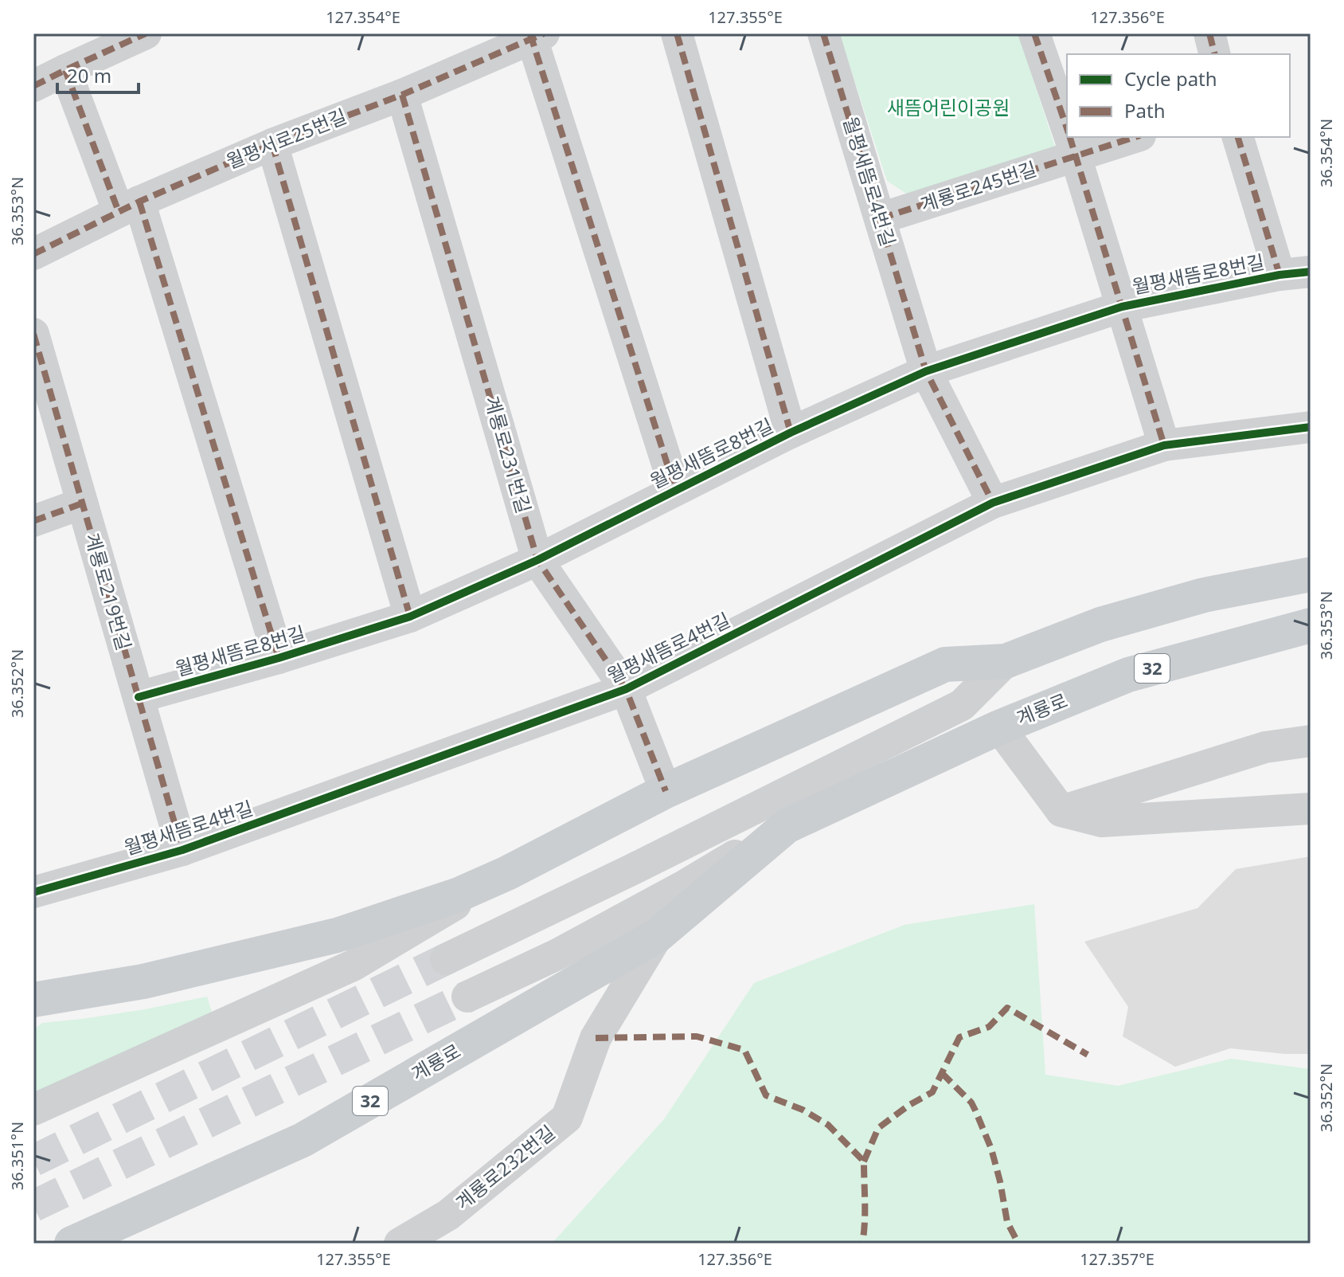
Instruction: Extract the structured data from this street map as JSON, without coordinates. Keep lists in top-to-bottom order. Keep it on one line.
{"streets":{"main road":["32","계룡로"],"street":["월평서로25번길","월평새뜸로4번길","계룡로245번길","월평새뜸로8번길","계룡로231번길","계룡로219번길","계룡로232번길"]},"crossings":[["월평서로25번길","월평새뜸로8번길"],["월평서로25번길","계룡로231번길"],["월평새뜸로4번길","계룡로245번길"],["월평새뜸로4번길","월평새뜸로8번길"],["월평새뜸로4번길","계룡로231번길"],["월평새뜸로4번길","계룡로219번길"],["월평새뜸로8번길","계룡로231번길"],["월평새뜸로8번길","계룡로219번길"],["32","계룡로"],["32","계룡로232번길"],["계룡로","계룡로232번길"]],"parks":["새뜸어린이공원"],"legend":["Cycle path","Path"],"scale_bar":"20 m","coordinates":["127.354°E","127.355°E","127.356°E","36.354°N","36.353°N","36.352°N","36.351°N","127.357°E"]}
